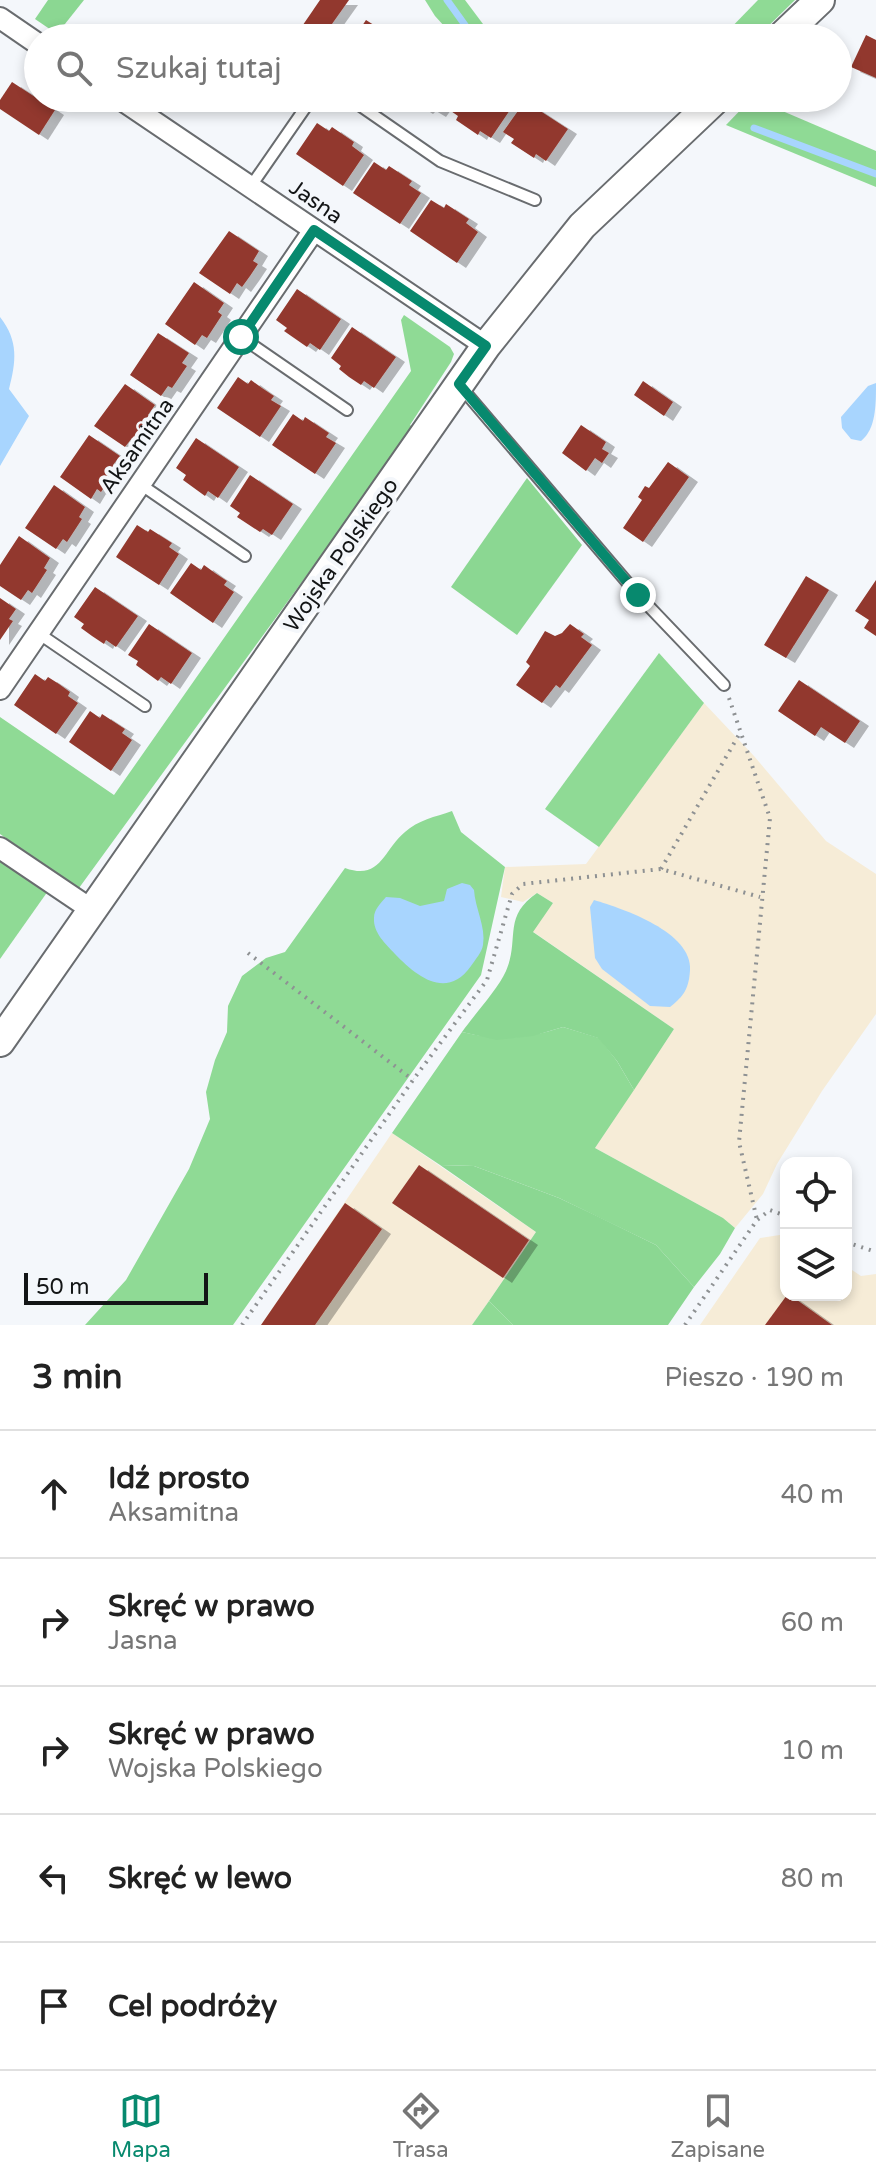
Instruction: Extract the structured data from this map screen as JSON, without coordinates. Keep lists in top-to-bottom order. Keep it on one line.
{"streets":{"street":["Jasna","Aksamitna","Wojska Polskiego"]},"crossings":[["Jasna","Aksamitna"],["Jasna","Wojska Polskiego"]],"scale_bar":"50 m","page":{"search":"Szukaj tutaj","scale":"50 m","heading":["3 min","Pieszo · 190 m"],"list":[["Idź prosto","Aksamitna","40 m"],["Skręć w prawo","Jasna","60 m"],["Skręć w prawo","Wojska Polskiego","10 m"],["Skręć w lewo","80 m"],"Cel podróży"],"nav":["Mapa","Trasa","Zapisane"]}}
